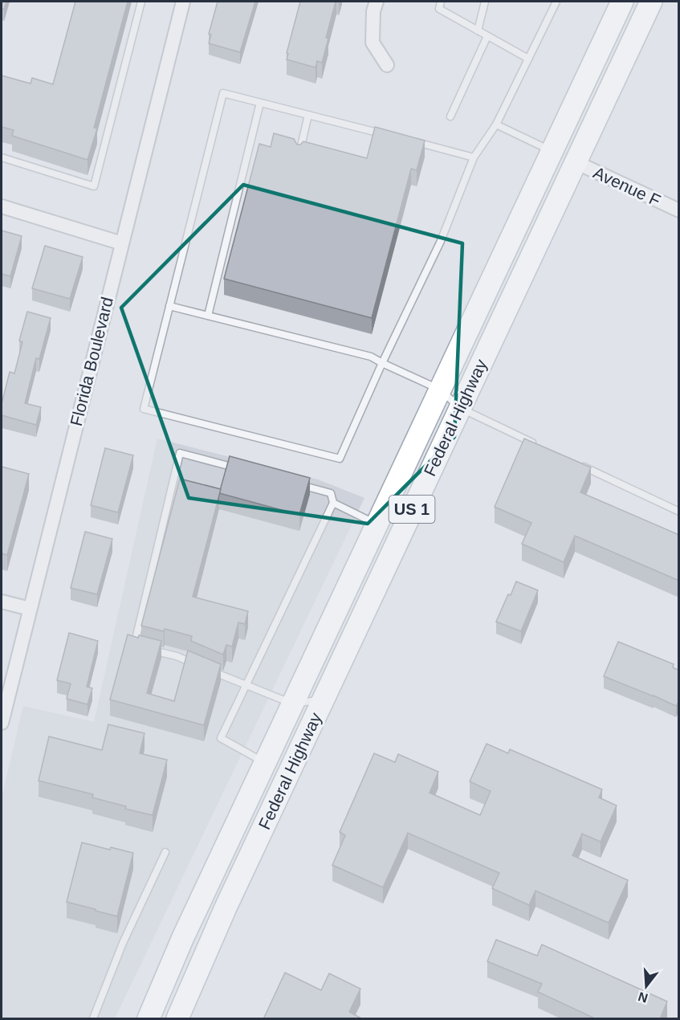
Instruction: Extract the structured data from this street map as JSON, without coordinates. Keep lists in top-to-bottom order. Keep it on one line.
{"streets":{"main road":["Federal Highway","US 1"],"street":["Avenue F","Florida Boulevard"]},"crossings":[["Avenue F","Federal Highway"]],"north":"bottom"}
